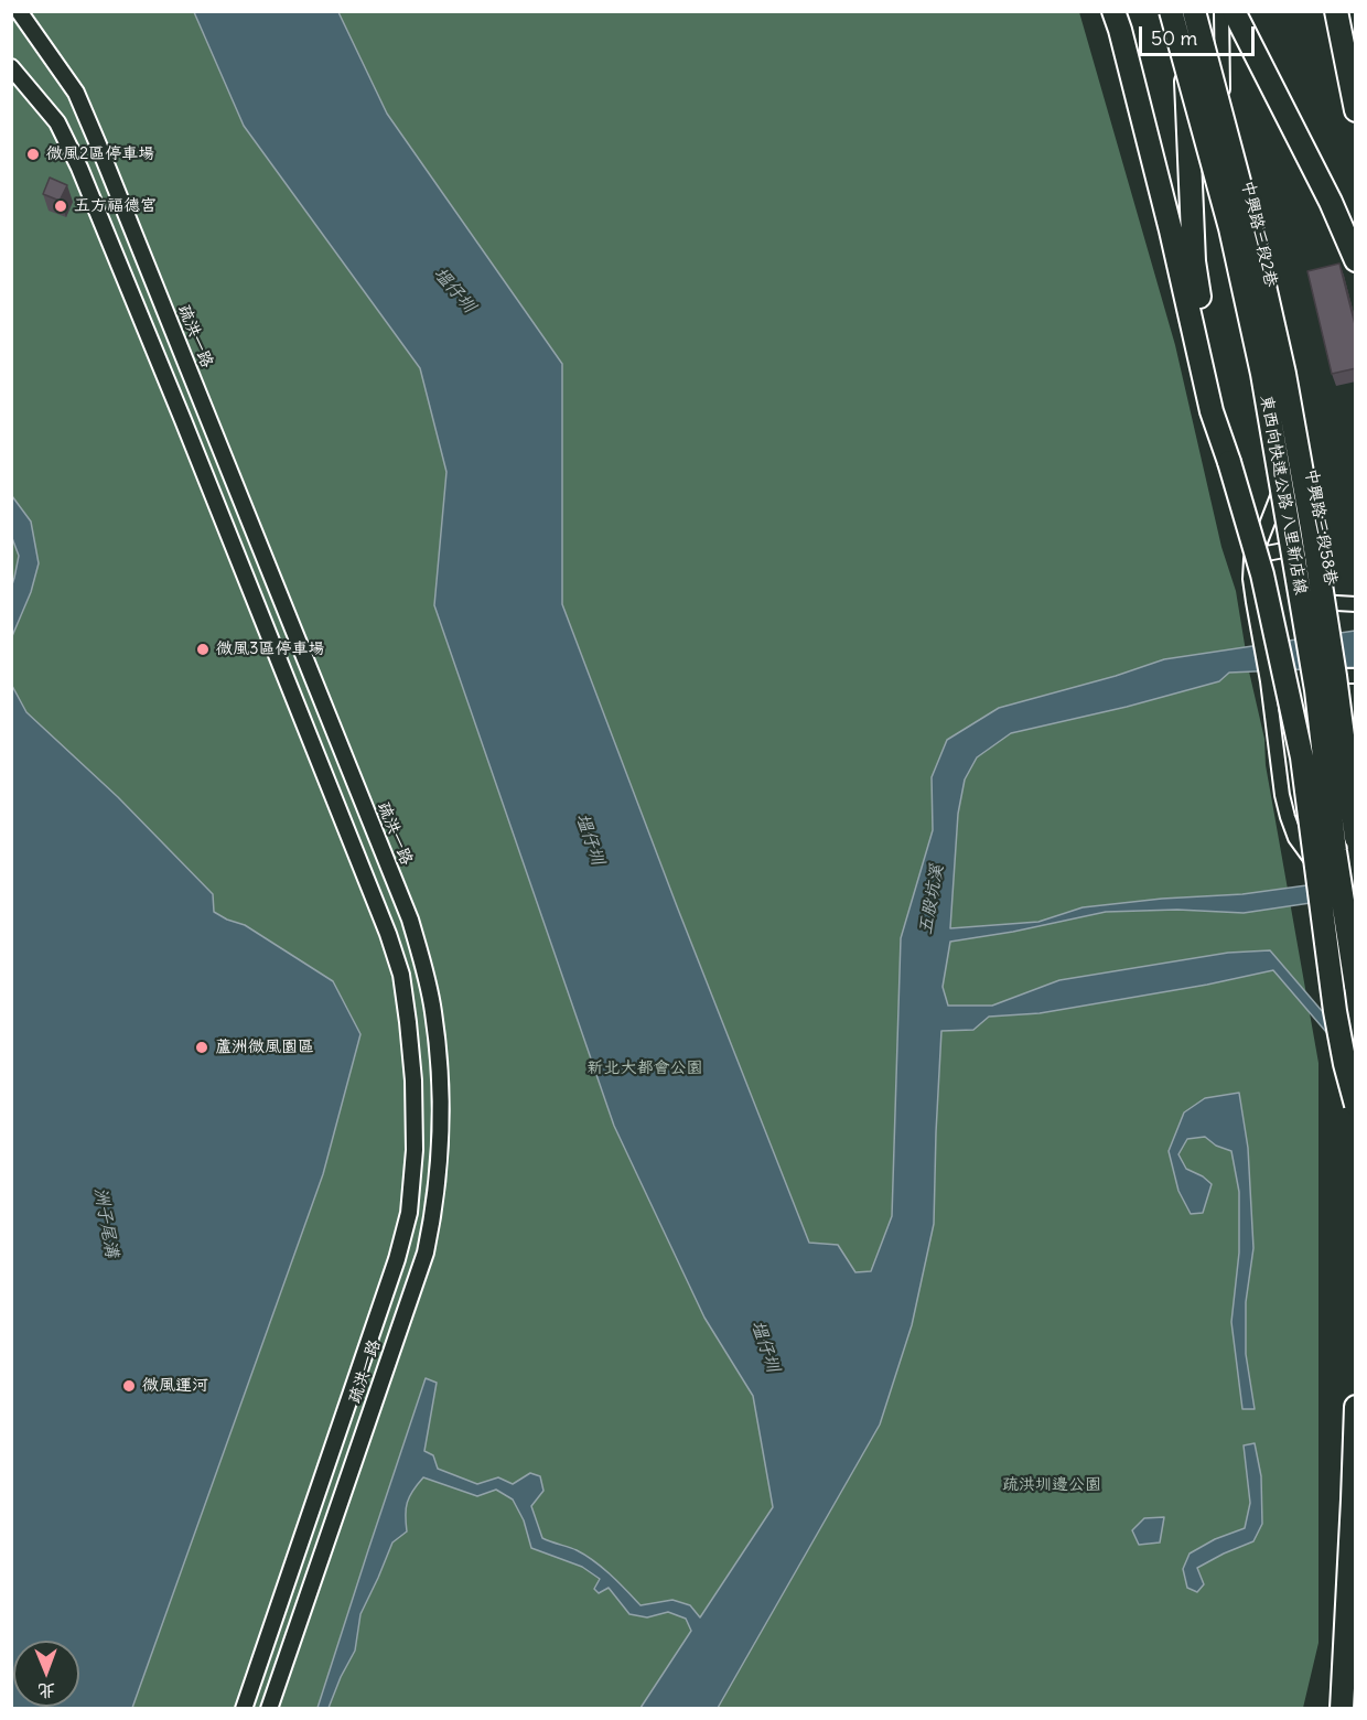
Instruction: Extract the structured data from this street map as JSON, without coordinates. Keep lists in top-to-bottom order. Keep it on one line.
{"streets":{"highway":["東西向快速公路 八里新店線"],"street":["中興路三段2巷","疏洪一路","中興路三段58巷"]},"crossings":[["中興路三段2巷","中興路三段58巷"]],"water":["塭仔圳","五股坑溪","洲子尾溝"],"parks":["新北大都會公園","疏洪圳邊公園"],"places":["微風2區停車場","五方福德宮","微風3區停車場","蘆洲微風園區","微風運河"],"scale_bar":"50 m","north":"bottom"}
